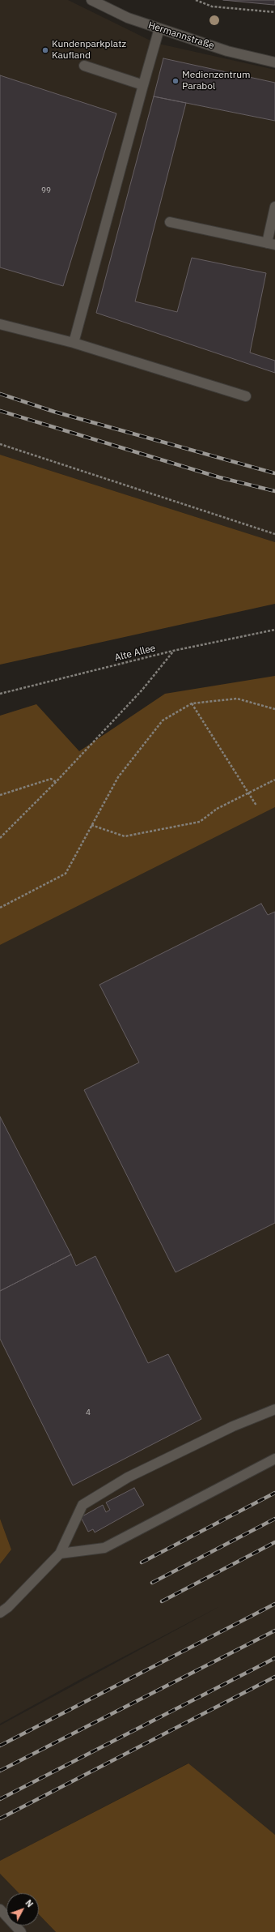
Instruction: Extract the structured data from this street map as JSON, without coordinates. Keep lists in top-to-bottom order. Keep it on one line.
{"streets":{"street":["Hermannstraße"],"path":["Alte Allee"]},"places":["Kundenparkplatz Kaufland","Medienzentrum Parabol"],"house_numbers":["99","4"],"north":"top right"}
